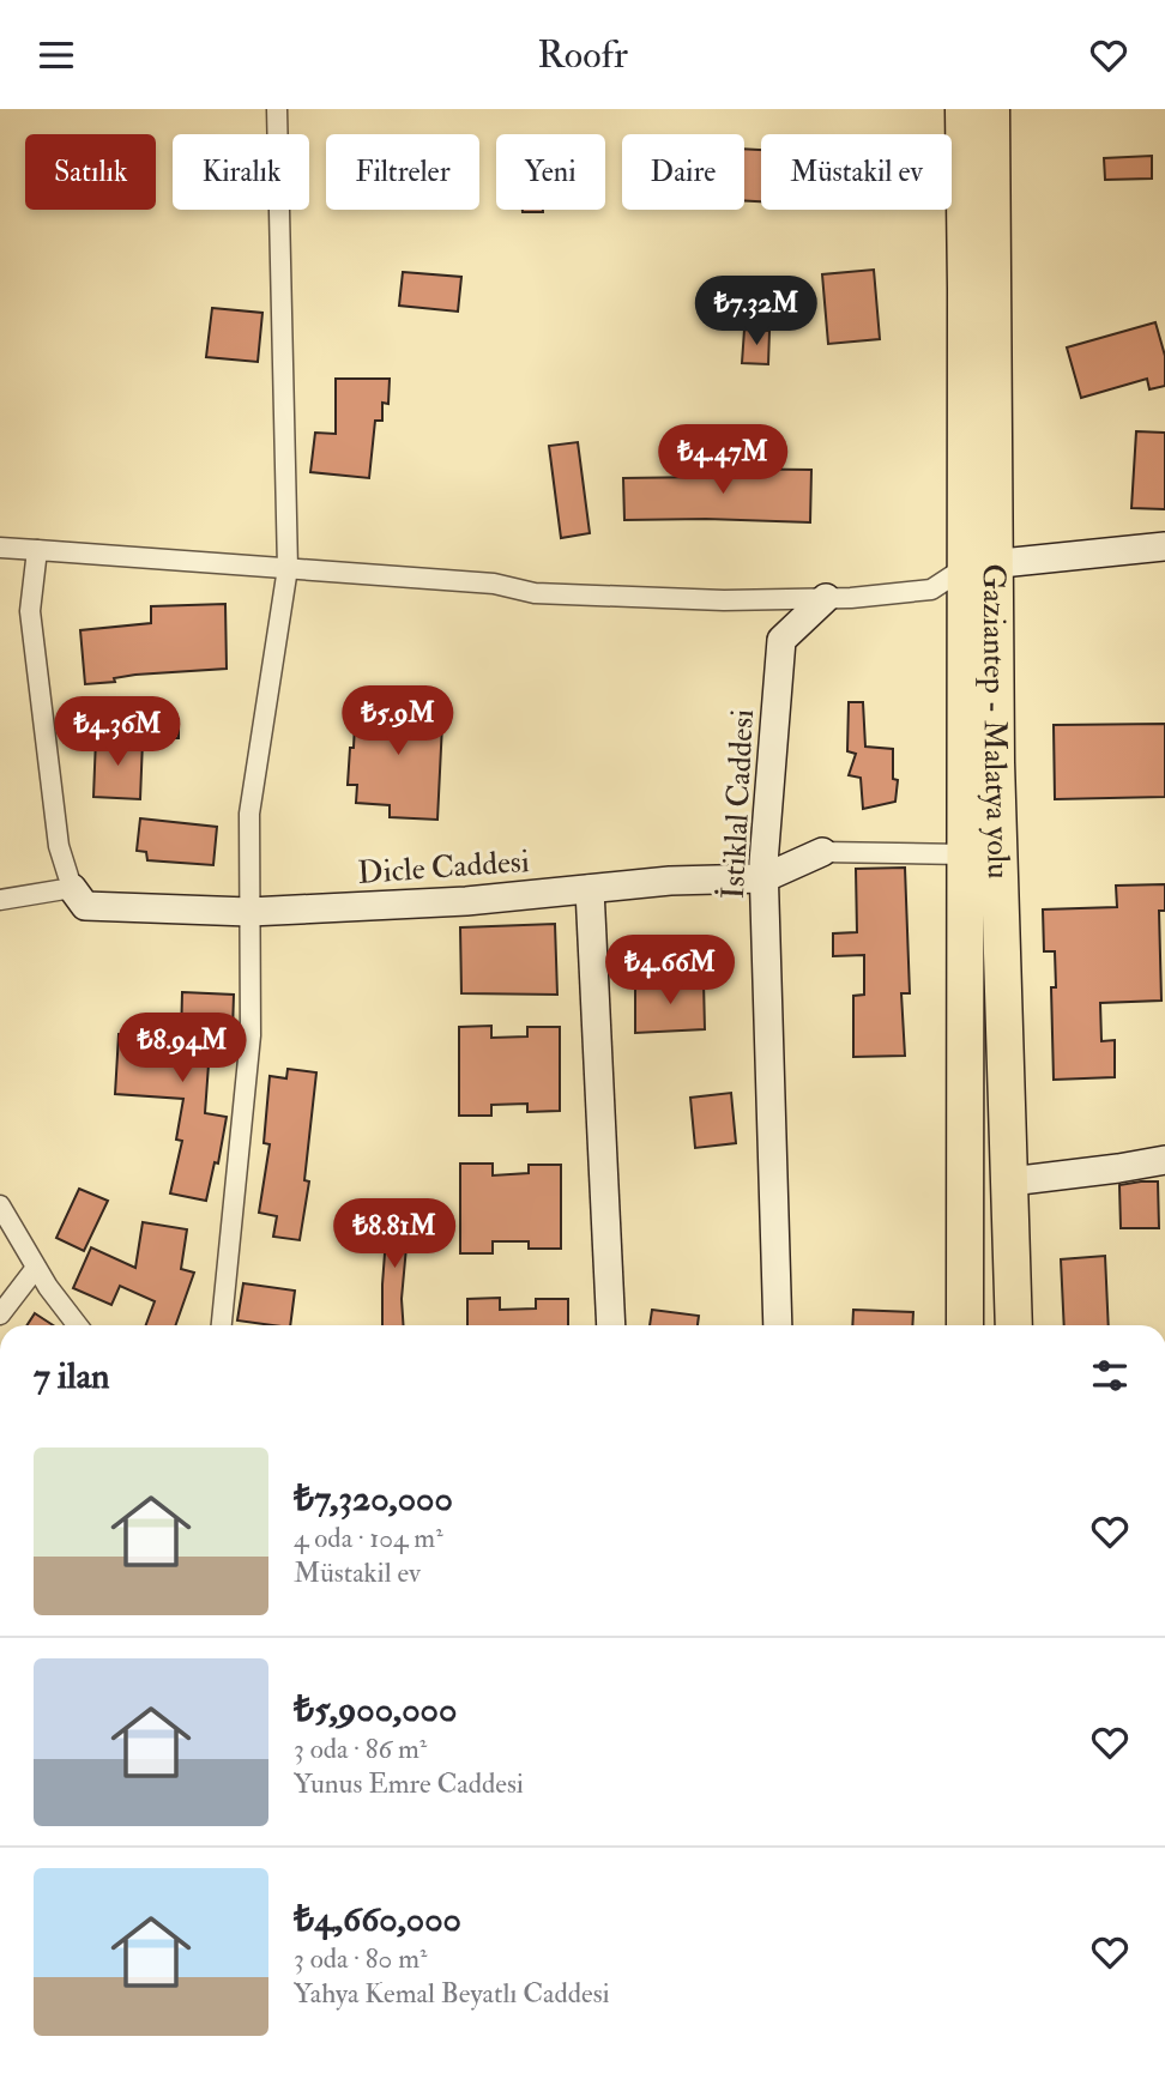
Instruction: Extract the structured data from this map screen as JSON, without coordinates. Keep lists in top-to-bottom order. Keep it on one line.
{"streets":{"highway":["Gaziantep - Malatya yolu"],"street":["İstiklal Caddesi","Dicle Caddesi"]},"crossings":[["İstiklal Caddesi","Dicle Caddesi"]],"page":{"header":"Roofr","chip":["Satılık","Kiralık","Filtreler","Yeni","Daire","Müstakil ev"],"price":["₺7.32M","₺4.47M","₺5.9M","₺4.36M","₺4.66M","₺8.94M","₺8.81M"],"heading":"7 ilan","list":[{"name":"₺7,320,000","note":"4 oda · 104 m² · Müstakil ev"},{"name":"₺5,900,000","note":"3 oda · 86 m² · Yunus Emre Caddesi"},{"name":"₺4,660,000","note":"3 oda · 80 m² · Yahya Kemal Beyatlı Caddesi"}]}}
